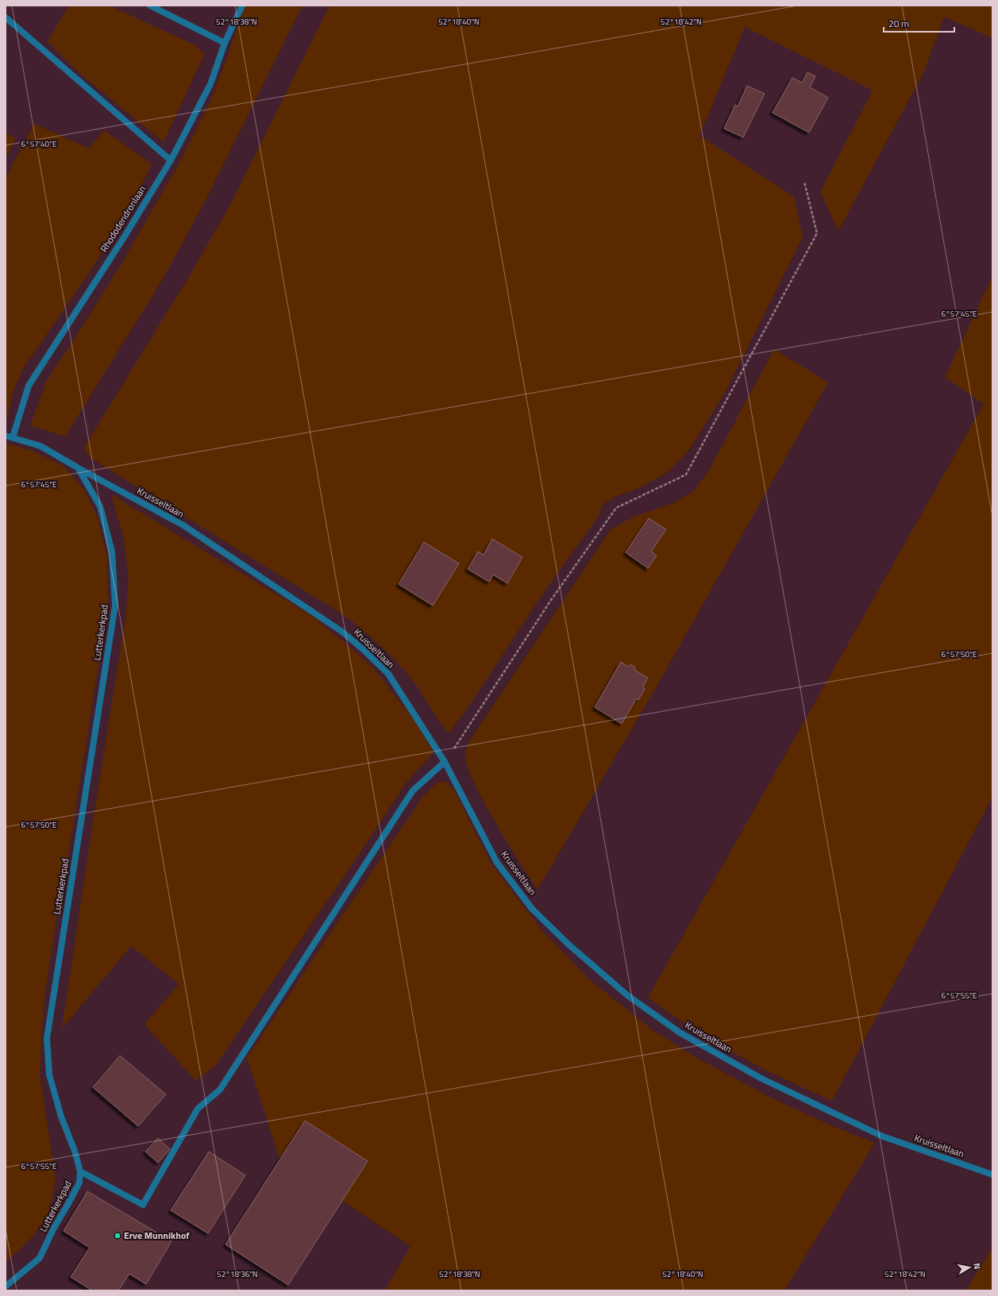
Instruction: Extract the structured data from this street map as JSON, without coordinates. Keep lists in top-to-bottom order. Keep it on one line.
{"streets":{"street":["Rhododendronlaan","Kruisseltlaan","Lutterkerkpad"]},"crossings":[["Kruisseltlaan","Lutterkerkpad"]],"places":["Erve Munnikhof"],"scale_bar":"20 m","north":"right","coordinates":["52°18'38\"N","52°18'40\"N","52°18'42\"N","6°57'40\"E","6°57'45\"E","6°57'50\"E","6°57'55\"E","52°18'36\"N"]}
